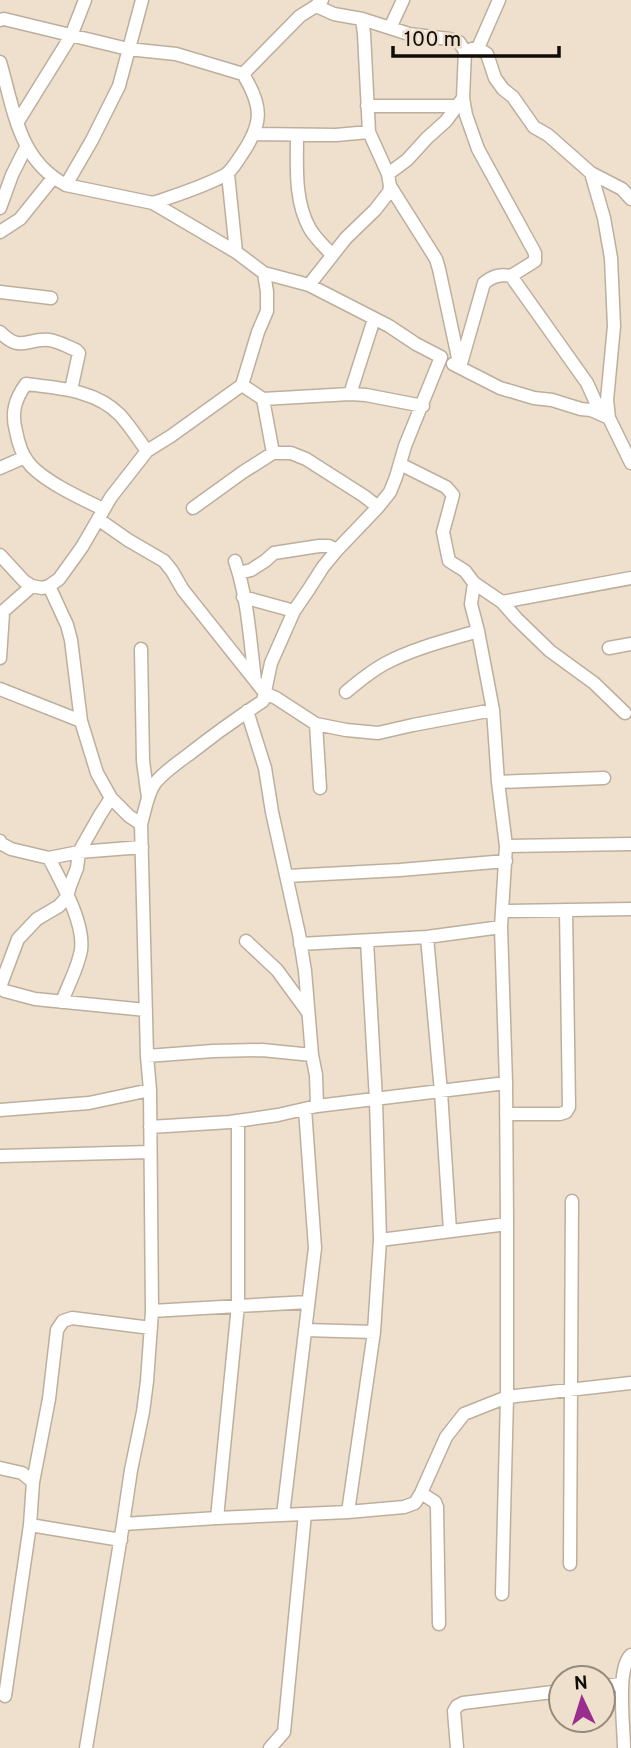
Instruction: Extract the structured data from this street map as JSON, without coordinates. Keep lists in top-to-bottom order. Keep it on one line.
{"scale_bar":"100 m","north":"top"}
